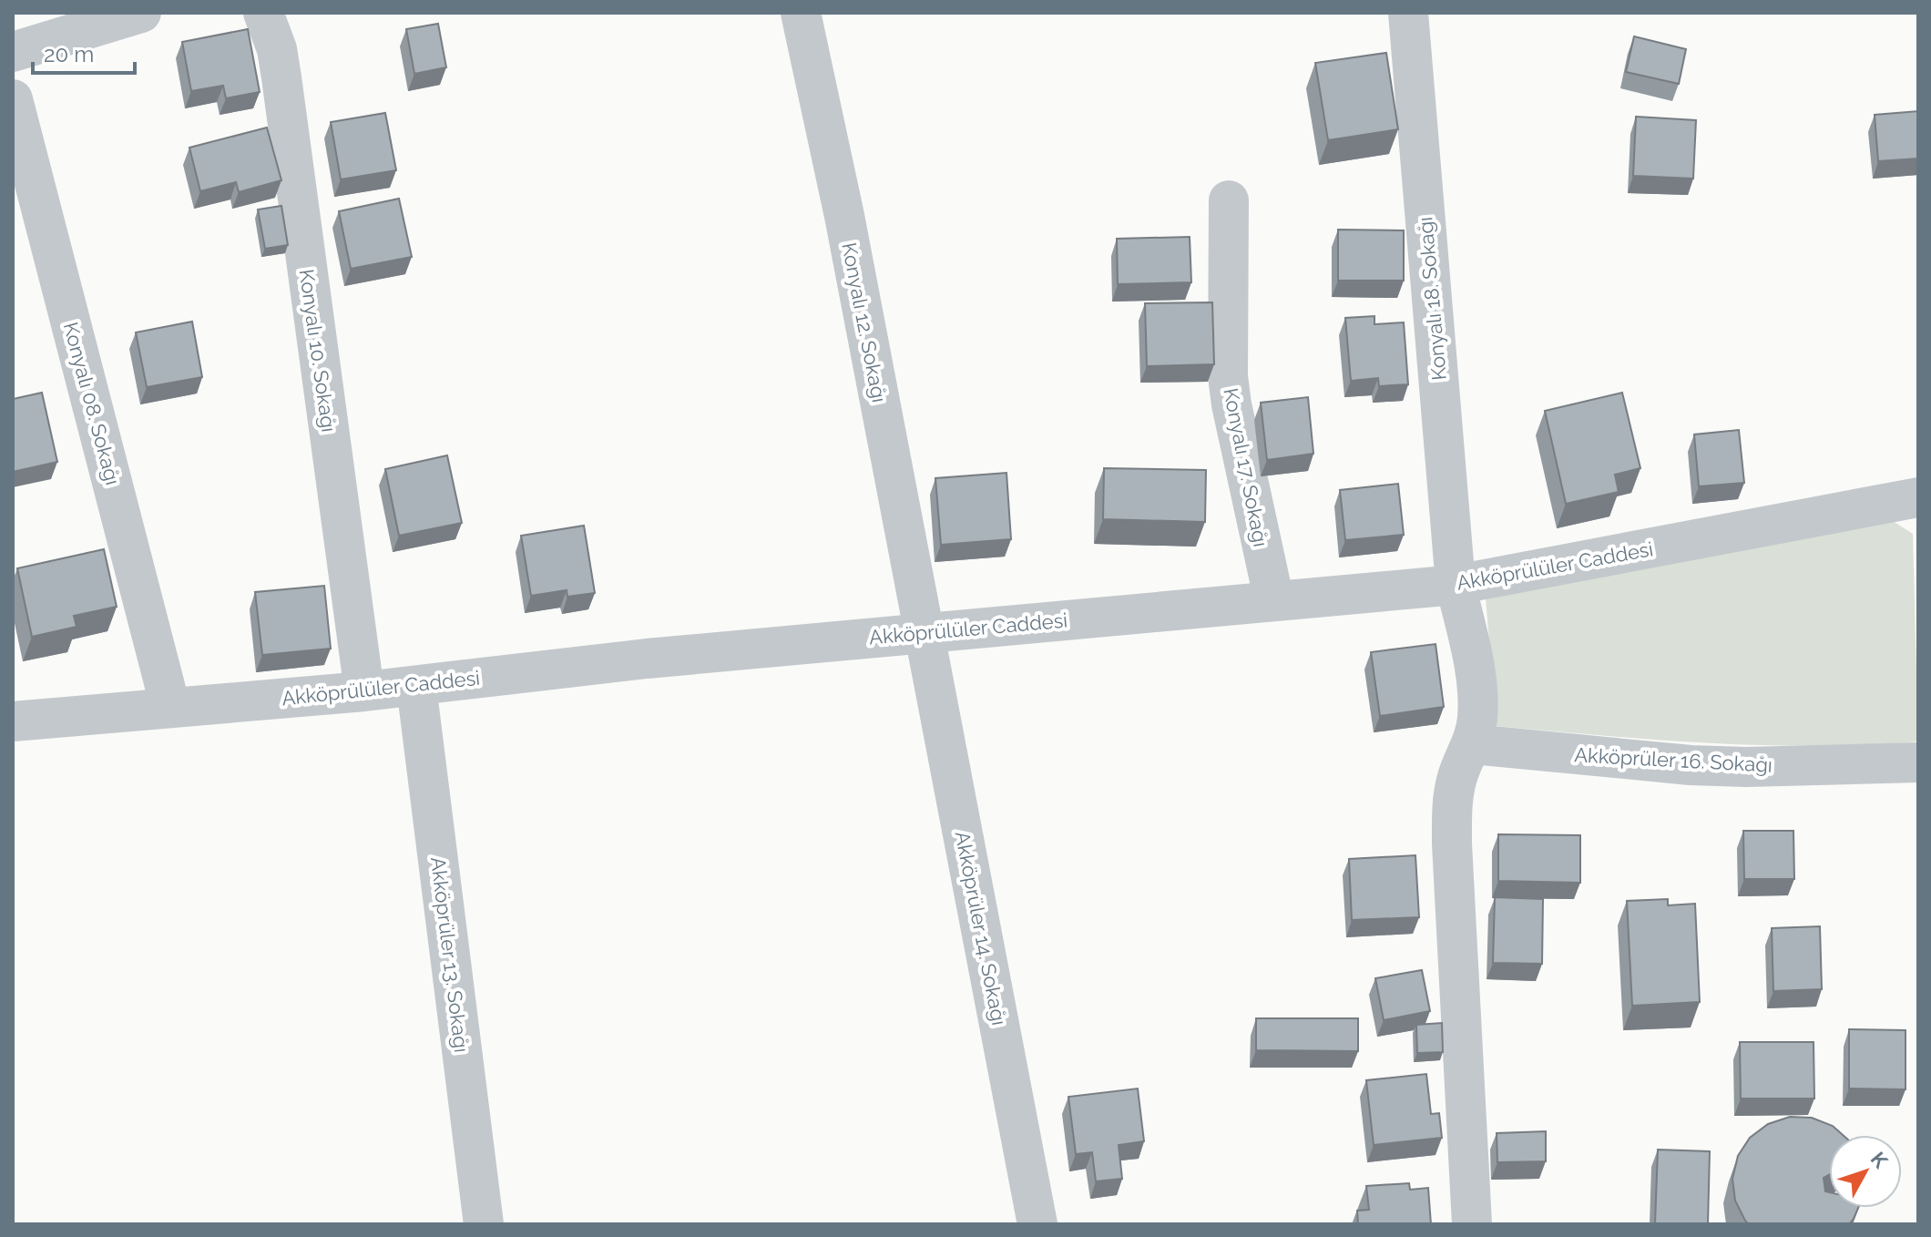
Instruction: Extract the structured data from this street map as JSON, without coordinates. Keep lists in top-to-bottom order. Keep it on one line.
{"streets":{"street":["Konyalı 18. Sokağı","Konyalı 12. Sokağı","Konyalı 10. Sokağı","Konyalı 08. Sokağı","Konyalı 17. Sokağı","Akköprülüler Caddesi","Akköprüler 16. Sokağı","Akköprüler 14. Sokağı","Akköprüler 13. Sokağı"]},"crossings":[["Konyalı 18. Sokağı","Akköprülüler Caddesi"],["Konyalı 18. Sokağı","Akköprüler 16. Sokağı"],["Konyalı 12. Sokağı","Akköprülüler Caddesi"],["Konyalı 12. Sokağı","Akköprüler 14. Sokağı"],["Konyalı 10. Sokağı","Akköprülüler Caddesi"],["Konyalı 08. Sokağı","Akköprülüler Caddesi"],["Konyalı 17. Sokağı","Akköprülüler Caddesi"],["Akköprülüler Caddesi","Akköprüler 14. Sokağı"],["Akköprülüler Caddesi","Akköprüler 13. Sokağı"]],"scale_bar":"20 m","north":"top right"}
